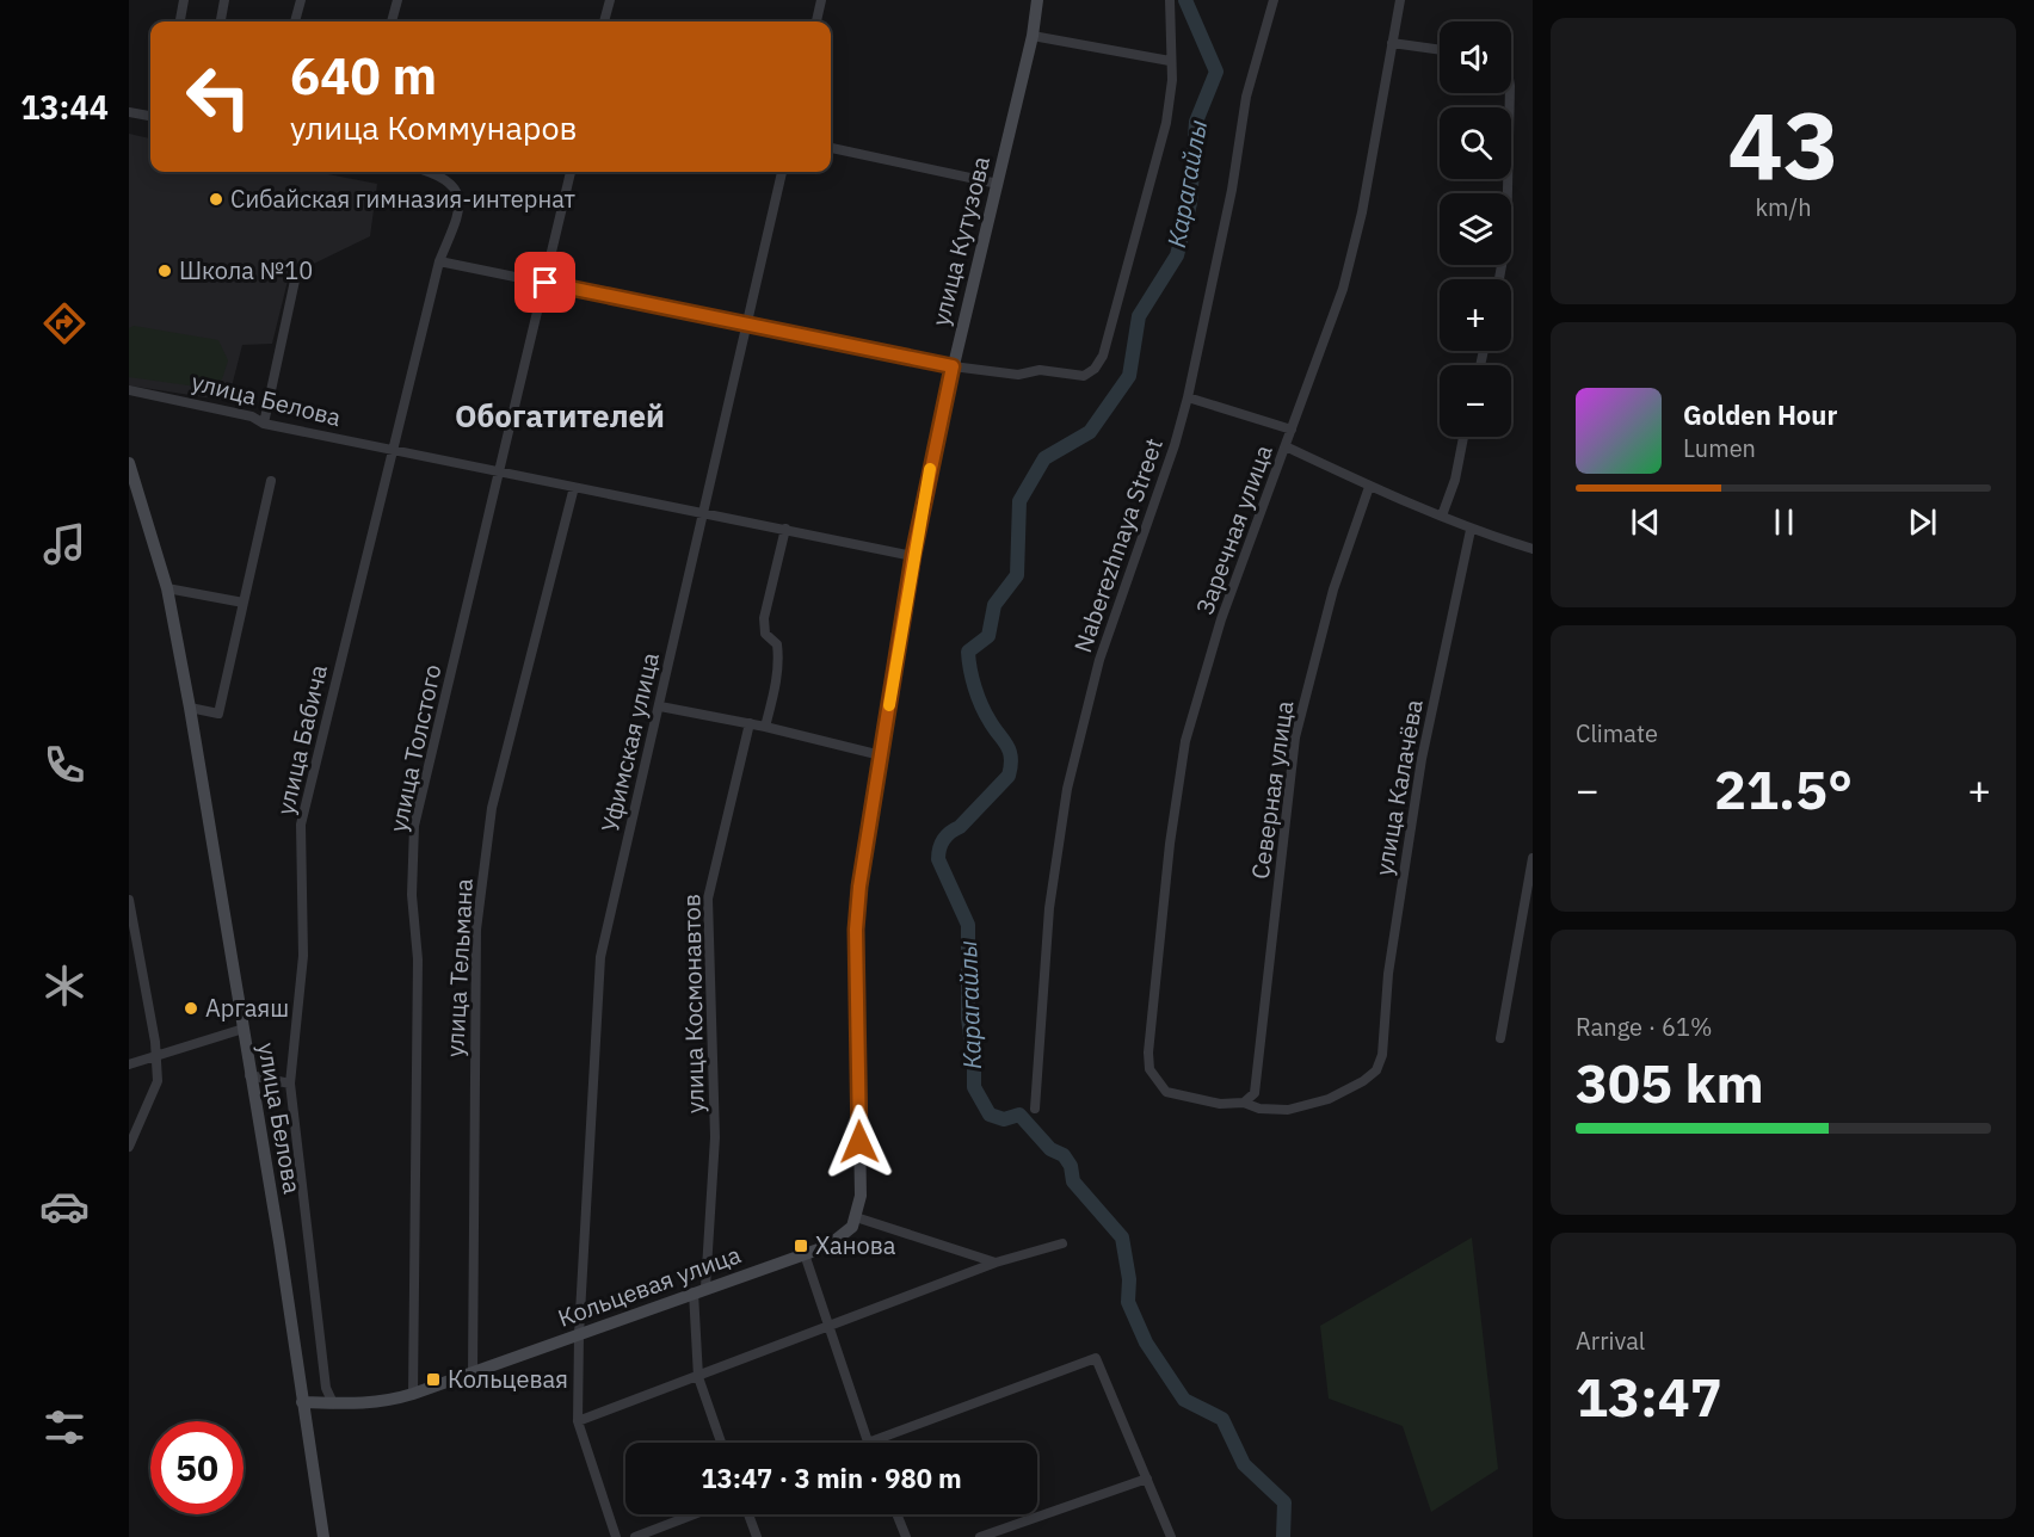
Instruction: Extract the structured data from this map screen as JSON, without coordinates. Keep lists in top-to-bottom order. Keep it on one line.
{"streets":{"main road":["улица Кутузова","улица Белова","Кольцевая улица"],"street":["Заречная улица","Naberezhnaya Street","улица Бабича","Уфимская улица","улица Толстого","улица Калачёва","Северная улица","улица Тельмана","улица Космонавтов"]},"crossings":[["улица Кутузова","Кольцевая улица"],["улица Белова","улица Бабича"],["улица Белова","Кольцевая улица"],["Заречная улица","улица Калачёва"],["Заречная улица","Северная улица"],["улица Бабича","Кольцевая улица"],["Уфимская улица","Кольцевая улица"],["улица Толстого","Кольцевая улица"],["улица Калачёва","Северная улица"],["улица Тельмана","Кольцевая улица"],["улица Космонавтов","Кольцевая улица"]],"districts":["Обогатителей"],"water":["Карагайлы"],"places":{"other":["Сибайская гимназия-интернат","Школа №10","Аргаяш"],"transit":["Ханова","Кольцевая"]},"page":{"tabs":"13:44","tile":[["43","km/h"],"Climate",["Range · 61%","305 km"],["Arrival","13:47"]],"map_buttons":["+","−"],"turn":["640 m","улица Коммунаров"],"song":["Golden Hour","Lumen"],"heat":["−","21.5°","+"],"limit":"50","trip":"13:47 · 3 min · 980 m"}}
